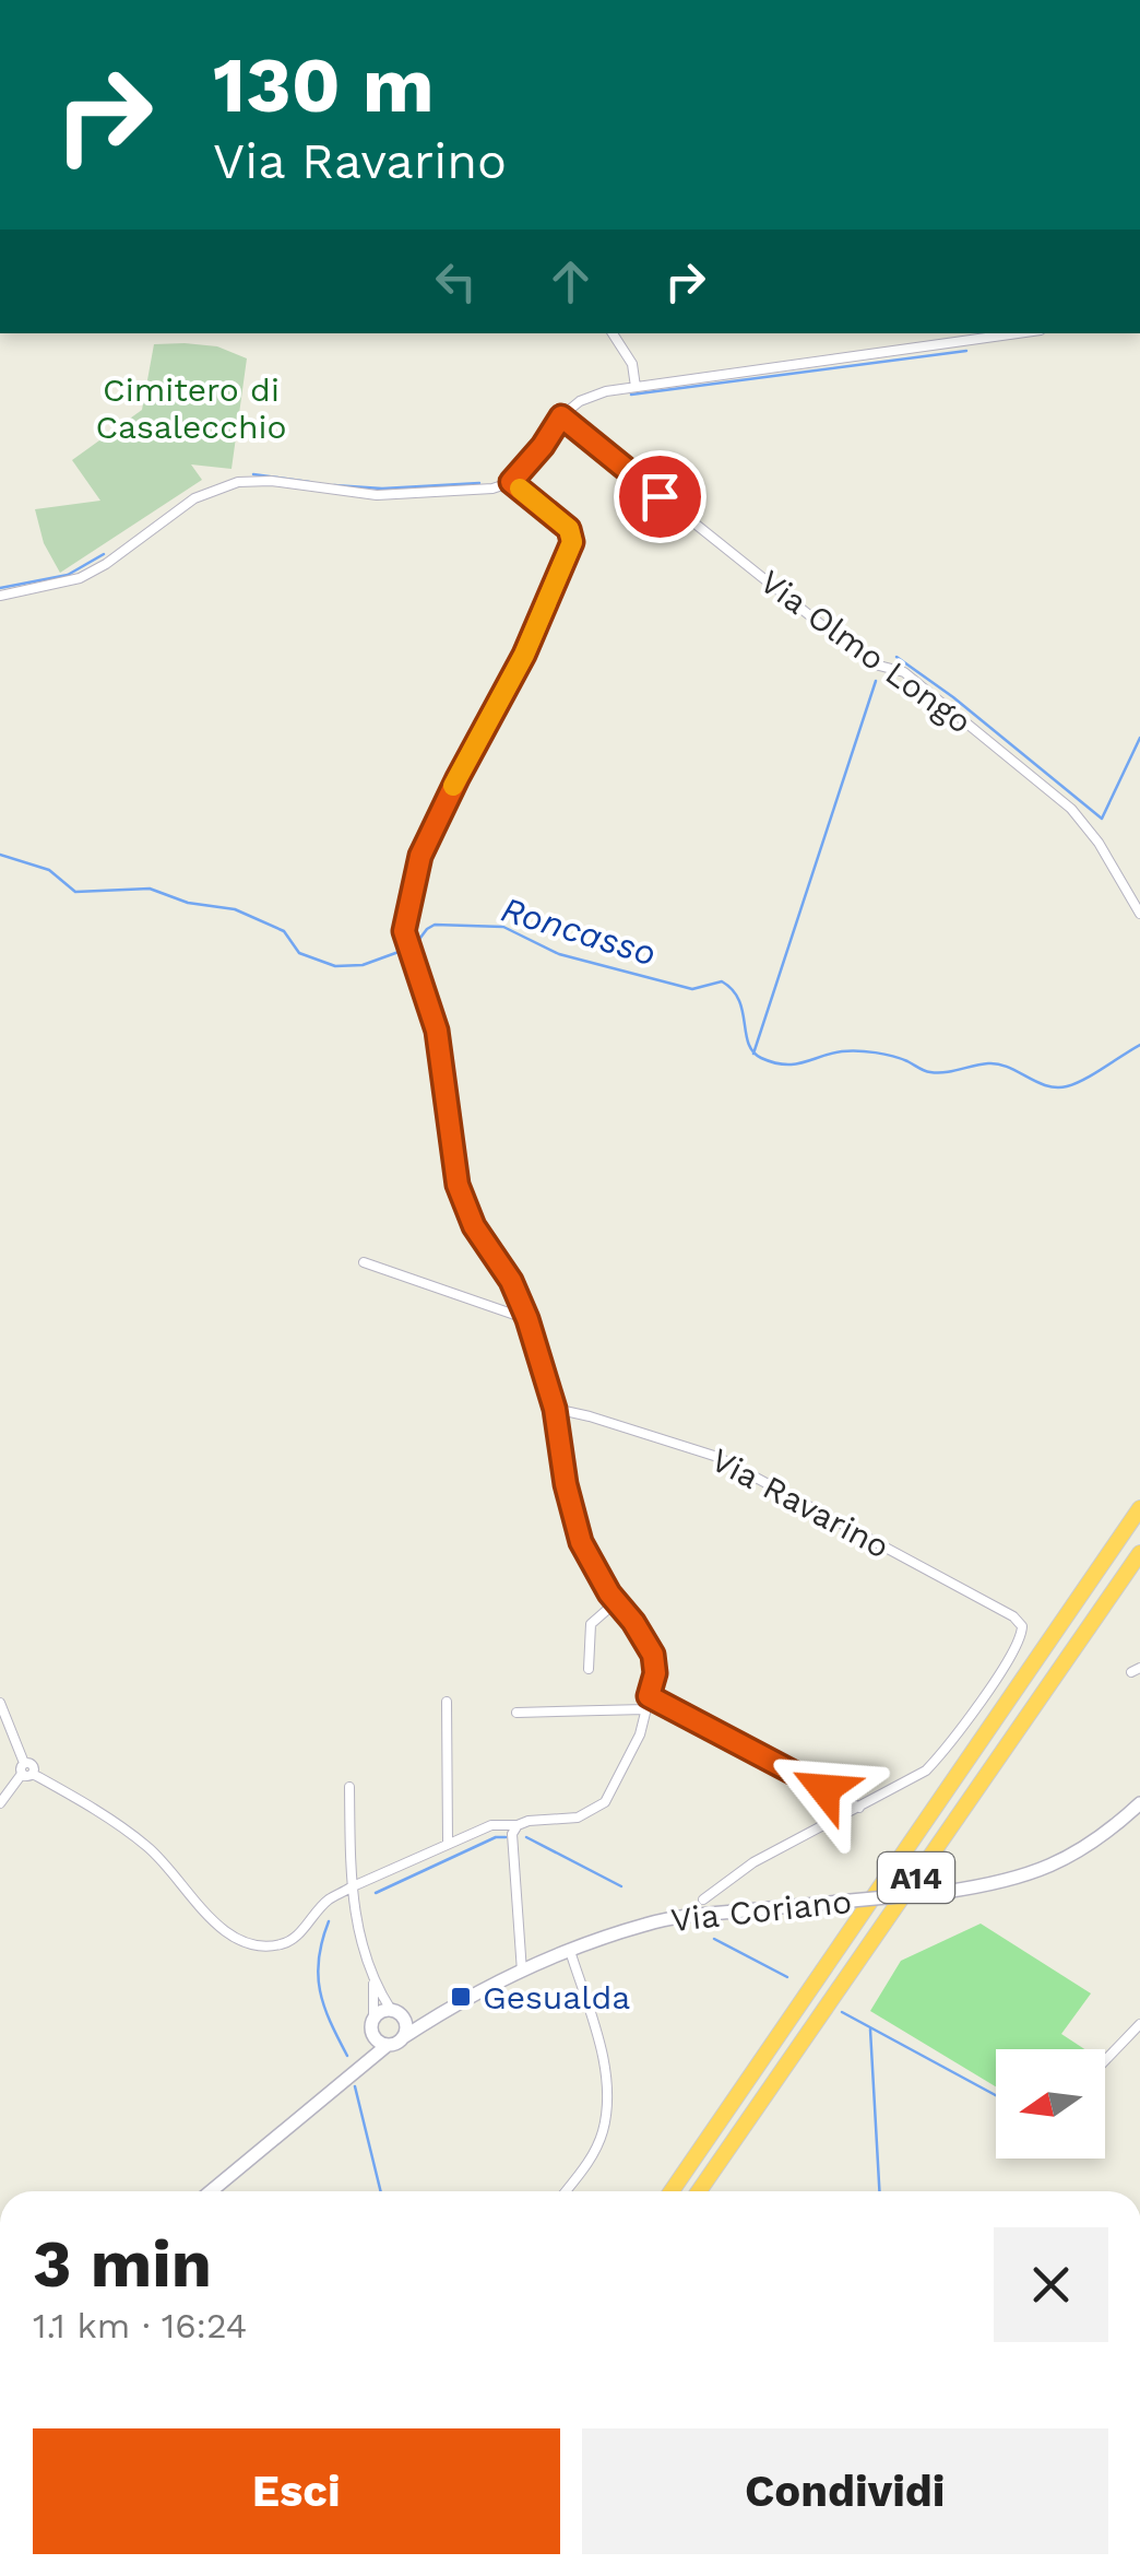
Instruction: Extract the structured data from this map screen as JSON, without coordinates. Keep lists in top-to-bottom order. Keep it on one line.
{"streets":{"highway":["A14"],"main road":["Via Coriano"],"street":["Via Olmo Longo","Via Ravarino"]},"crossings":[["Via Ravarino","Via Coriano"]],"water":["Roncasso"],"parks":["Cimitero di Casalecchio"],"places":{"transit":["Gesualda"]},"north":"left","page":{"turn":["130 m","Via Ravarino"],"heading":["3 min","1.1 km · 16:24"],"buttons":["Esci","Condividi"]}}
